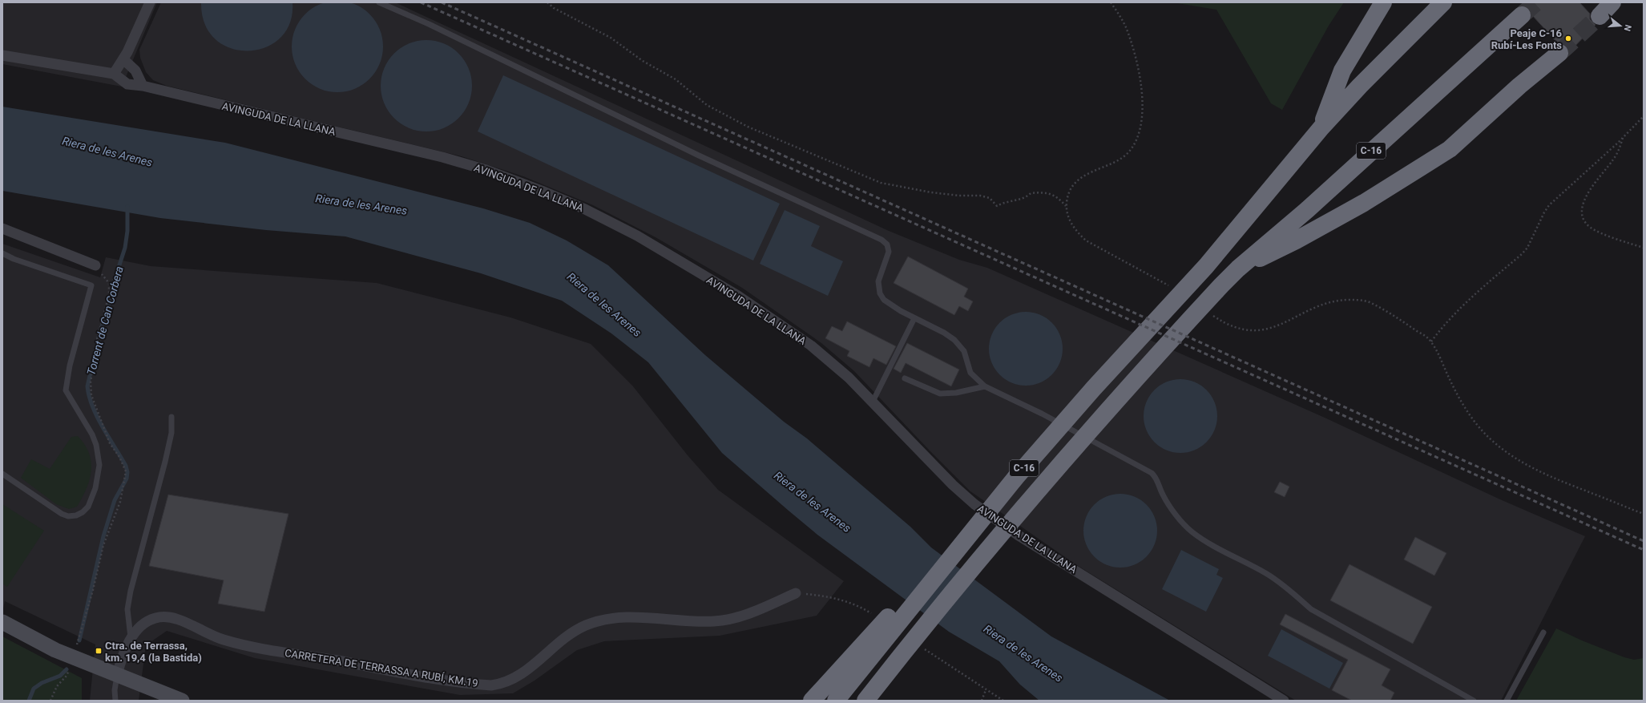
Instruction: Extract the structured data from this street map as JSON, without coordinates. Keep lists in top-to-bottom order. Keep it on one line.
{"streets":{"highway":["C-16"],"street":["AVINGUDA DE LA LLANA","CARRETERA DE TERRASSA A RUBÍ, KM.19"]},"water":["Riera de les Arenes","Torrent de Can Corbera"],"places":{"other":["Peaje C-16 Rubí-Les Fonts"],"transit":["Ctra. de Terrassa, km. 19,4 (la Bastida)"]},"north":"right"}
